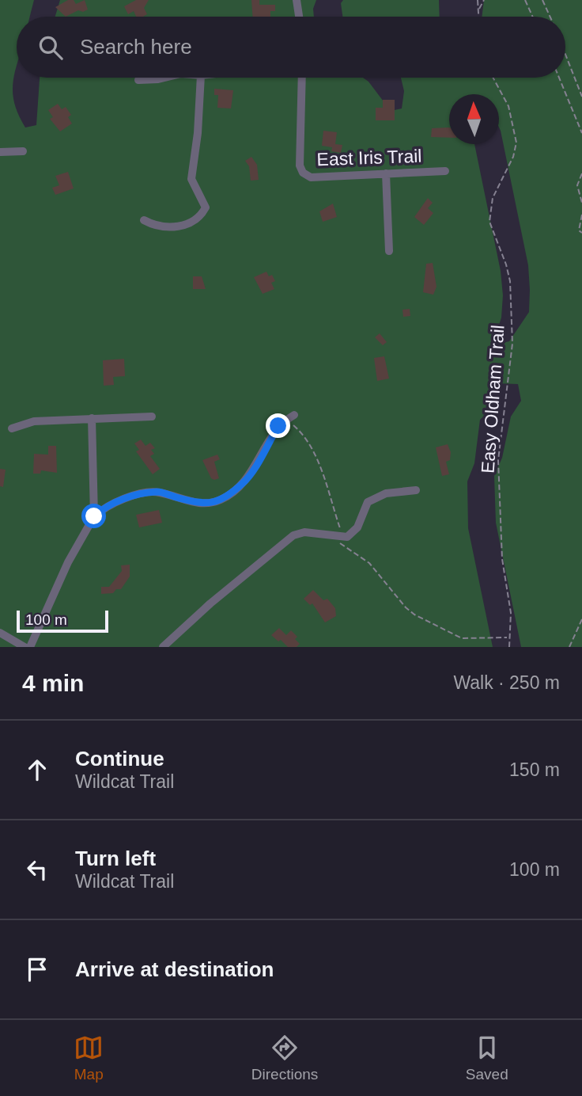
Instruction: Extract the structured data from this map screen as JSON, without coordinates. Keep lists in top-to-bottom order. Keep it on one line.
{"streets":{"street":["East Iris Trail"],"path":["Easy Oldham Trail"]},"scale_bar":"100 m","north":"top","page":{"search":"Search here","scale":"100 m","heading":["4 min","Walk · 250 m"],"list":[["Continue","Wildcat Trail","150 m"],["Turn left","Wildcat Trail","100 m"],"Arrive at destination"],"nav":["Map","Directions","Saved"]}}
